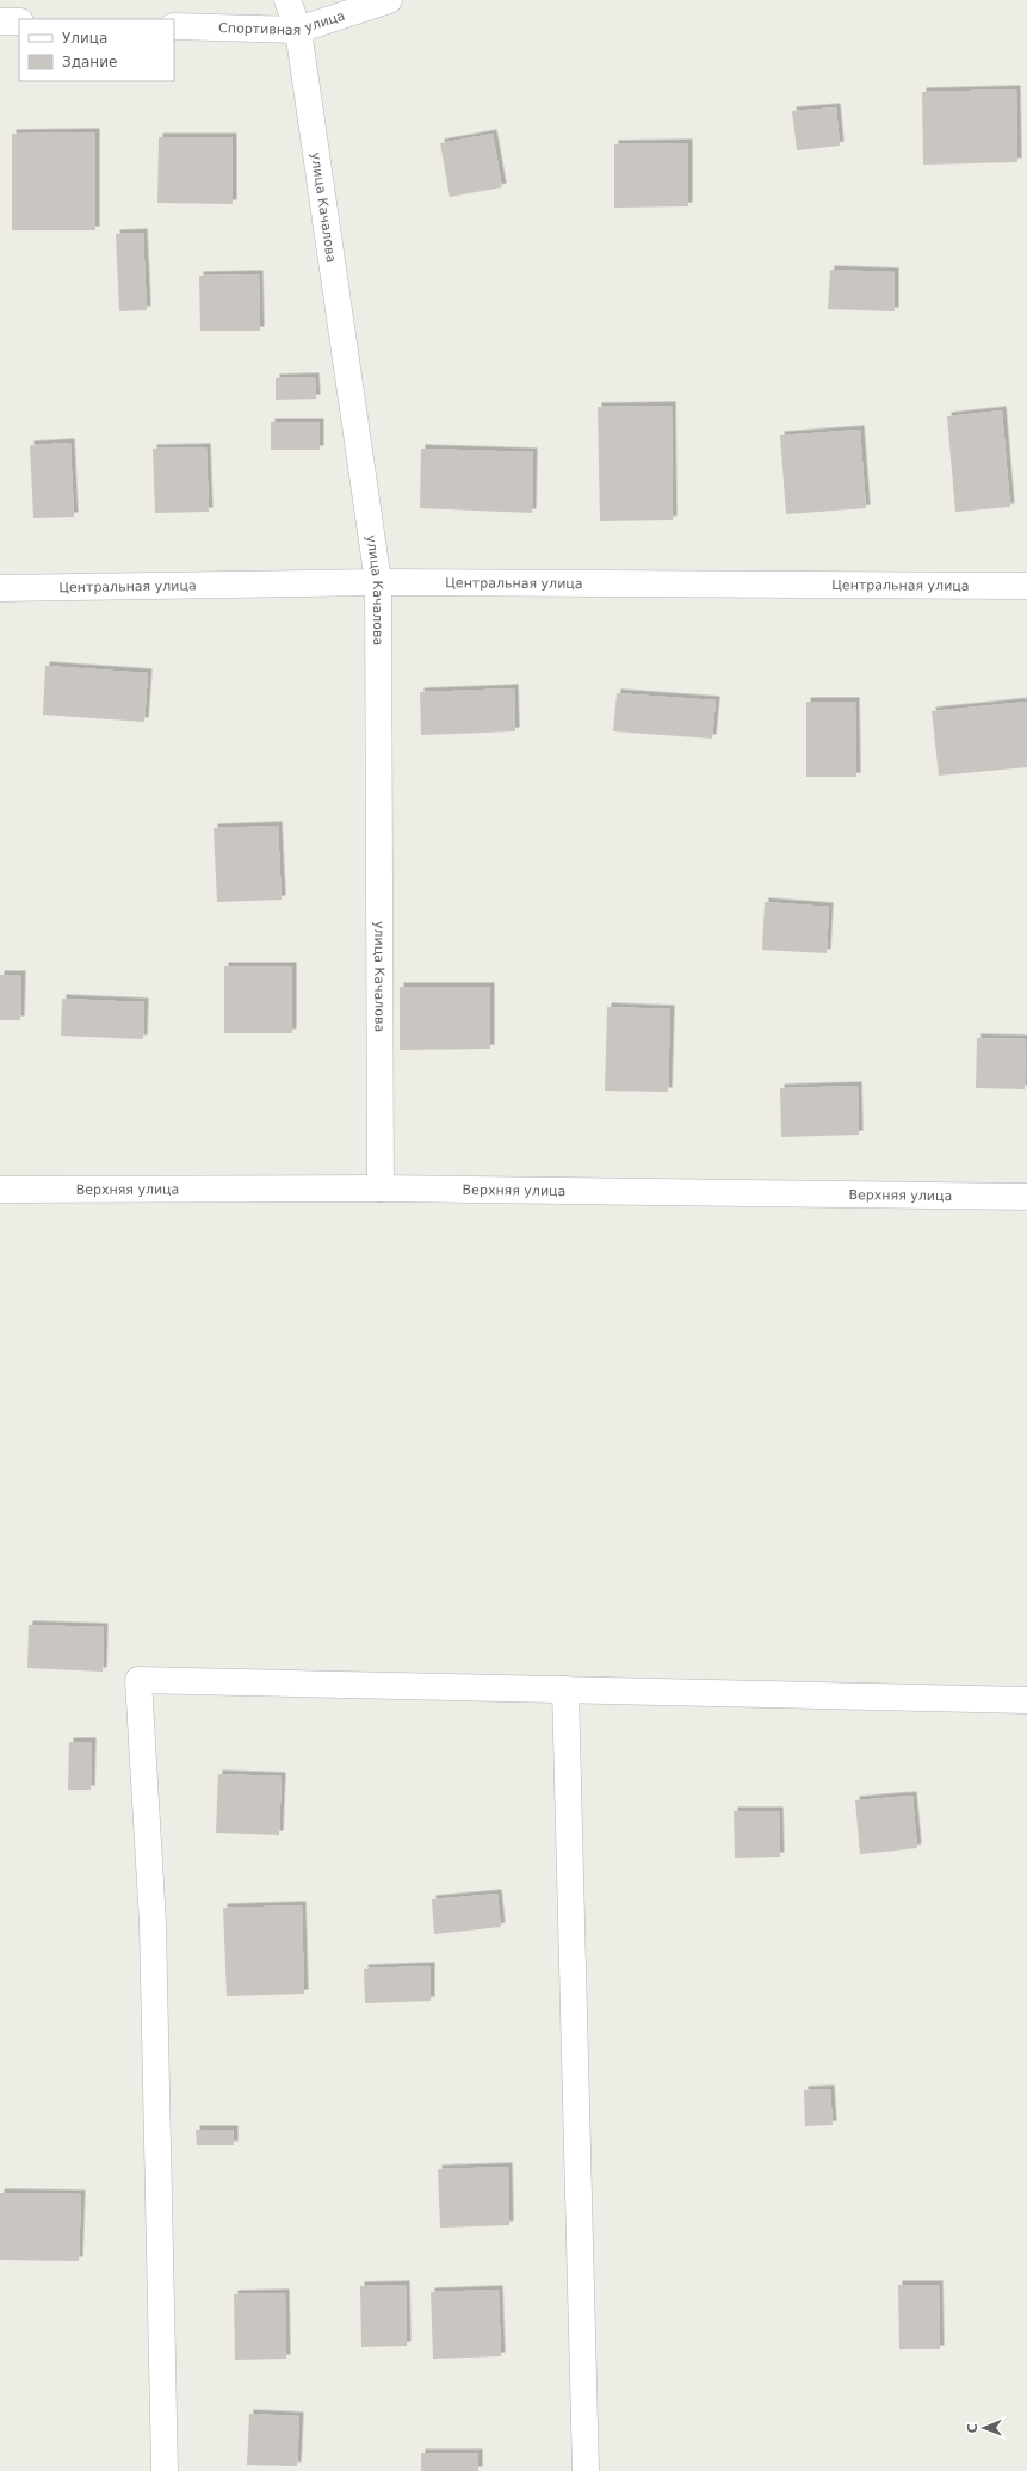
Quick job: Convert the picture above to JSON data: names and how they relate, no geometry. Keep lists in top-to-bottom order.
{
  "streets": {
    "street": [
      "Спортивная улица",
      "улица Качалова",
      "Центральная улица",
      "Верхняя улица"
    ]
  },
  "crossings": [
    ["Спортивная улица", "улица Качалова"],
    ["улица Качалова", "Центральная улица"],
    ["улица Качалова", "Верхняя улица"]
  ],
  "legend": ["Улица", "Здание"],
  "north": "left"
}
